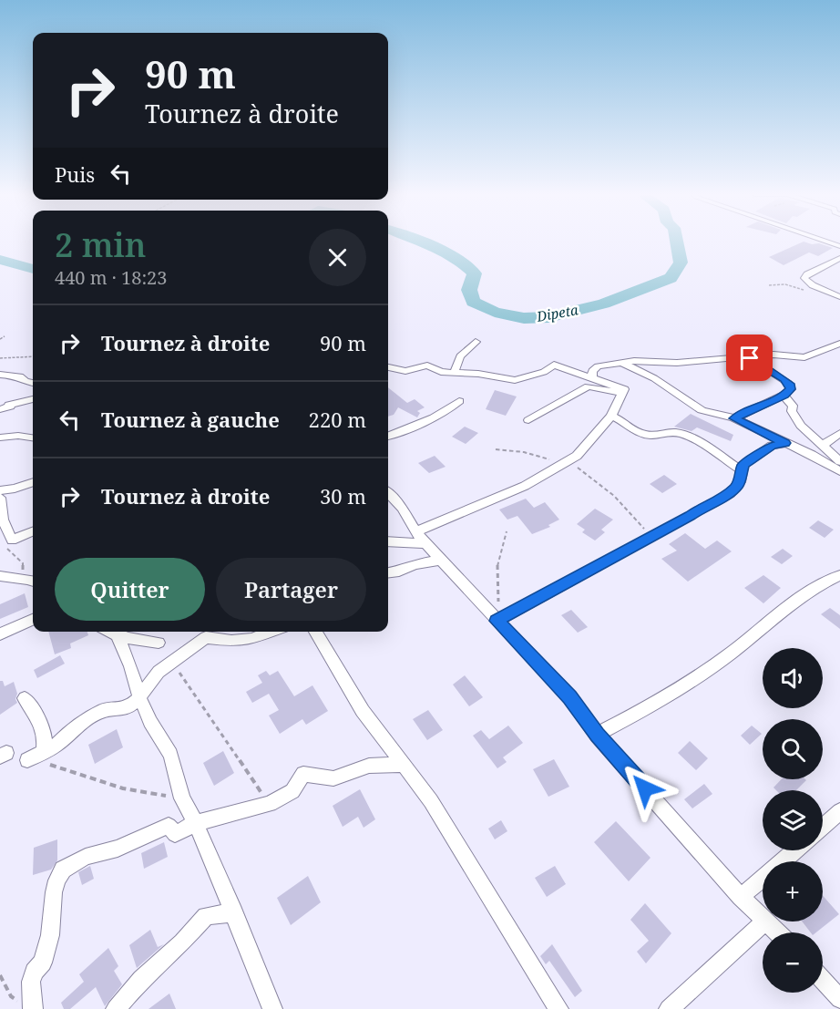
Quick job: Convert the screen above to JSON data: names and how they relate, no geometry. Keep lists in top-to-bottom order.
{
  "water": ["Dipeta"],
  "page": {
    "turn": ["90 m", "Tournez à droite"],
    "then": "Puis",
    "heading": ["2 min", "440 m · 18:23"],
    "list": [
      {
        "name": "Tournez à droite",
        "value": "90 m"
      },
      {
        "name": "Tournez à gauche",
        "value": "220 m"
      },
      {
        "name": "Tournez à droite",
        "value": "30 m"
      }
    ],
    "buttons": ["Quitter", "Partager"],
    "map_buttons": ["+", "−"]
  }
}
